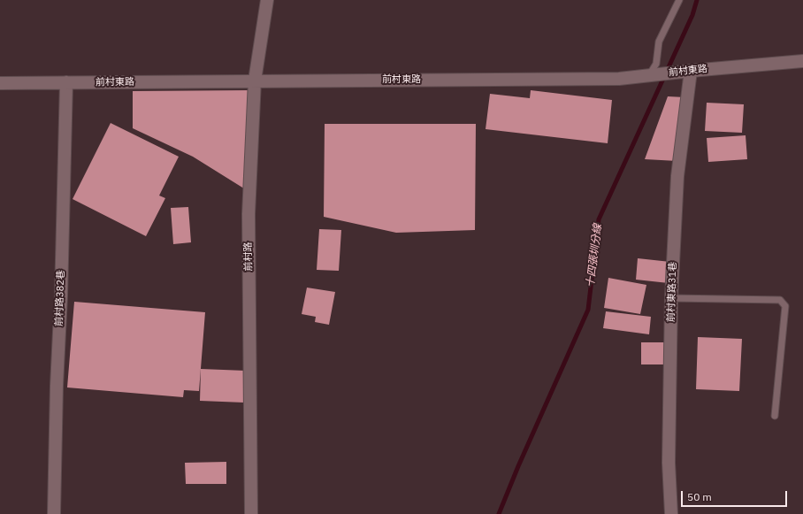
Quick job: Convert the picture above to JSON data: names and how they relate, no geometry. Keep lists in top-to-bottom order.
{
  "streets": {
    "street": [
      "前村東路",
      "前村路",
      "前村東路31巷",
      "前村路382巷"
    ]
  },
  "crossings": [
    ["前村東路", "前村路"],
    ["前村東路", "前村東路31巷"],
    ["前村東路", "前村路382巷"]
  ],
  "water": ["十四張圳分線"],
  "scale_bar": "50 m"
}
